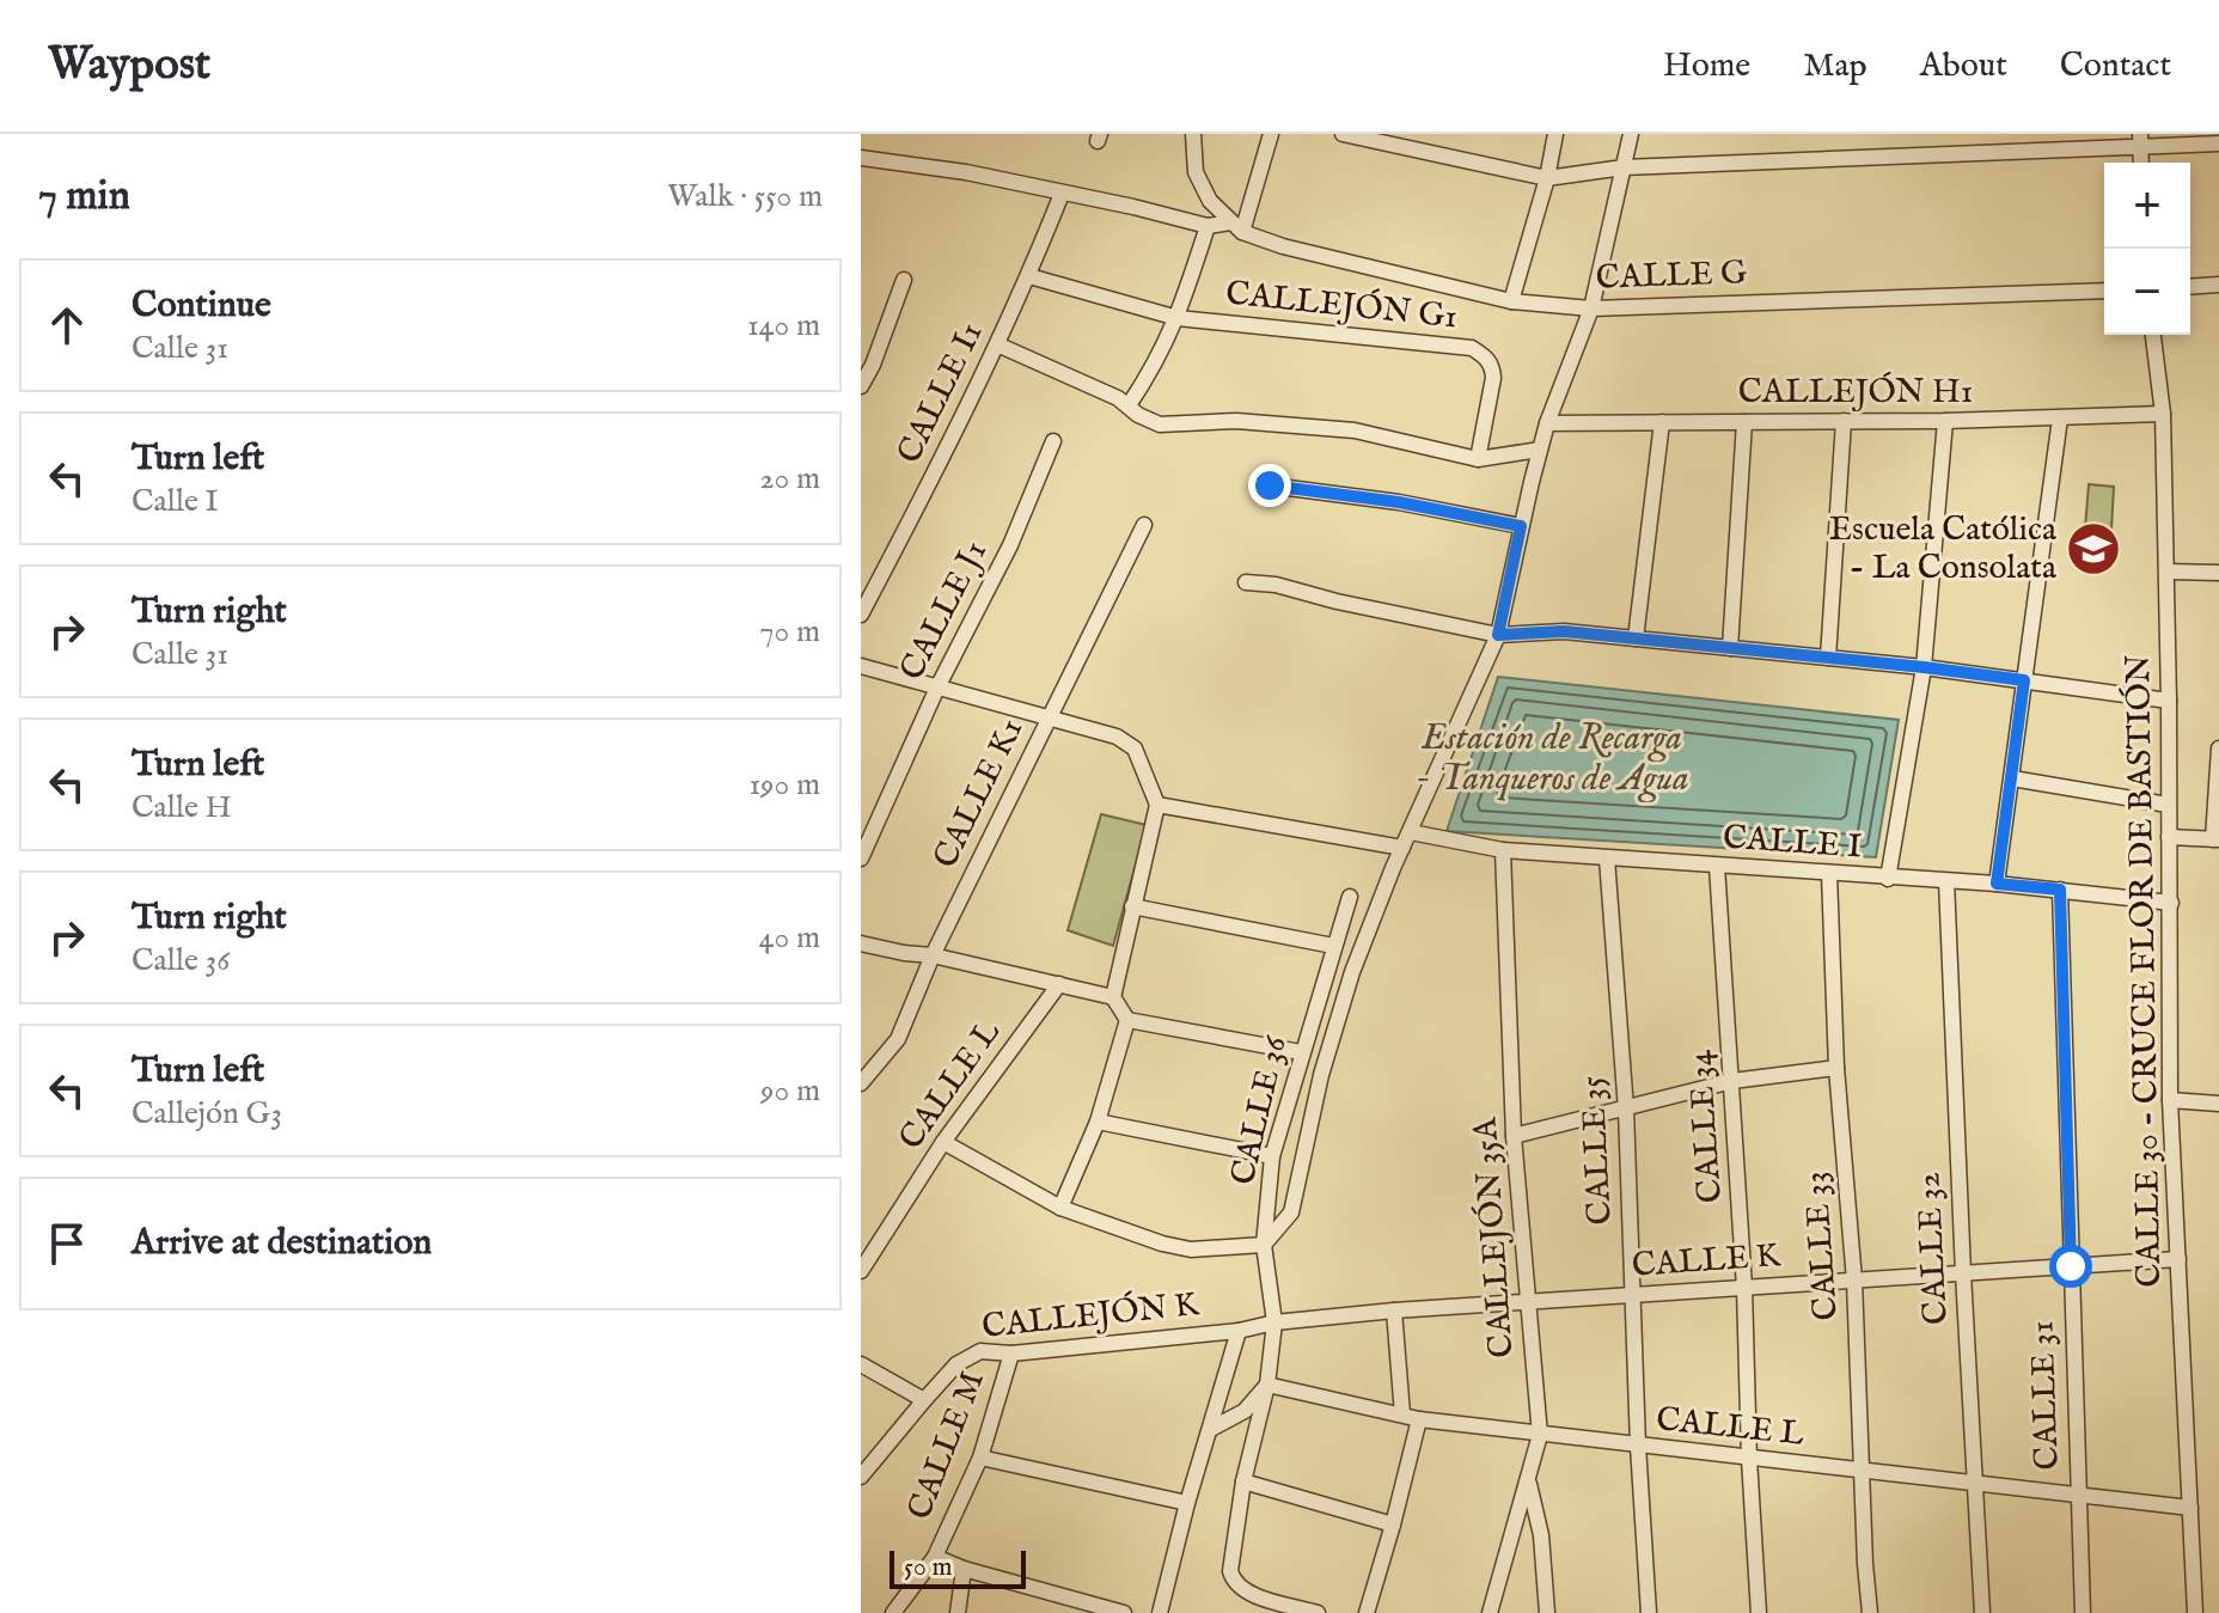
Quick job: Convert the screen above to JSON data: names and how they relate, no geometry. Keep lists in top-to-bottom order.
{
  "streets": {
    "street": [
      "CALLE G",
      "CALLEJÓN G1",
      "CALLEJÓN H1",
      "CALLE I1",
      "CALLE J1",
      "CALLE K1",
      "CALLE I",
      "CALLE 30 - CRUCE FLOR DE BASTIÓN",
      "CALLE L",
      "CALLE 36",
      "CALLE 34",
      "CALLE 35",
      "CALLEJÓN 35A",
      "CALLE 33",
      "CALLE 32",
      "CALLE K",
      "CALLEJÓN K",
      "CALLE 31",
      "CALLE M"
    ]
  },
  "crossings": [
    ["CALLE G", "CALLE I1"],
    ["CALLEJÓN G1", "CALLE I1"],
    ["CALLEJÓN H1", "CALLE 30 - CRUCE FLOR DE BASTIÓN"],
    ["CALLE I", "CALLE 30 - CRUCE FLOR DE BASTIÓN"],
    ["CALLE I", "CALLE 34"],
    ["CALLE I", "CALLE 35"],
    ["CALLE I", "CALLEJÓN 35A"],
    ["CALLE I", "CALLE 33"],
    ["CALLE I", "CALLE 32"],
    ["CALLE I", "CALLE 31"],
    ["CALLE 30 - CRUCE FLOR DE BASTIÓN", "CALLE L"],
    ["CALLE 30 - CRUCE FLOR DE BASTIÓN", "CALLE K"],
    ["CALLE L", "CALLE 36"],
    ["CALLE L", "CALLE 34"],
    ["CALLE L", "CALLE 35"],
    ["CALLE L", "CALLEJÓN 35A"],
    ["CALLE L", "CALLE 33"],
    ["CALLE L", "CALLE 32"],
    ["CALLE L", "CALLE 31"],
    ["CALLE 36", "CALLE K"],
    ["CALLE 34", "CALLE K"],
    ["CALLE 35", "CALLE K"],
    ["CALLEJÓN 35A", "CALLE K"],
    ["CALLE 33", "CALLE K"],
    ["CALLE 32", "CALLE K"],
    ["CALLE K", "CALLEJÓN K"],
    ["CALLE K", "CALLE 31"],
    ["CALLEJÓN K", "CALLE M"]
  ],
  "water": ["Estación de Recarga - Tanqueros de Agua"],
  "places": {
    "school or university": ["Escuela Católica - La Consolata"]
  },
  "scale_bar": "50 m",
  "page": {
    "header": "Waypost",
    "nav": [
      "Home",
      "Map",
      "About",
      "Contact"
    ],
    "heading": ["7 min", "Walk · 550 m"],
    "map_buttons": ["+", "−"],
    "list": [
      ["Continue", "Calle 31", "140 m"],
      ["Turn left", "Calle I", "20 m"],
      ["Turn right", "Calle 31", "70 m"],
      ["Turn left", "Calle H", "190 m"],
      ["Turn right", "Calle 36", "40 m"],
      ["Turn left", "Callejón G3", "90 m"],
      "Arrive at destination"
    ],
    "scale": "50 m"
  }
}
